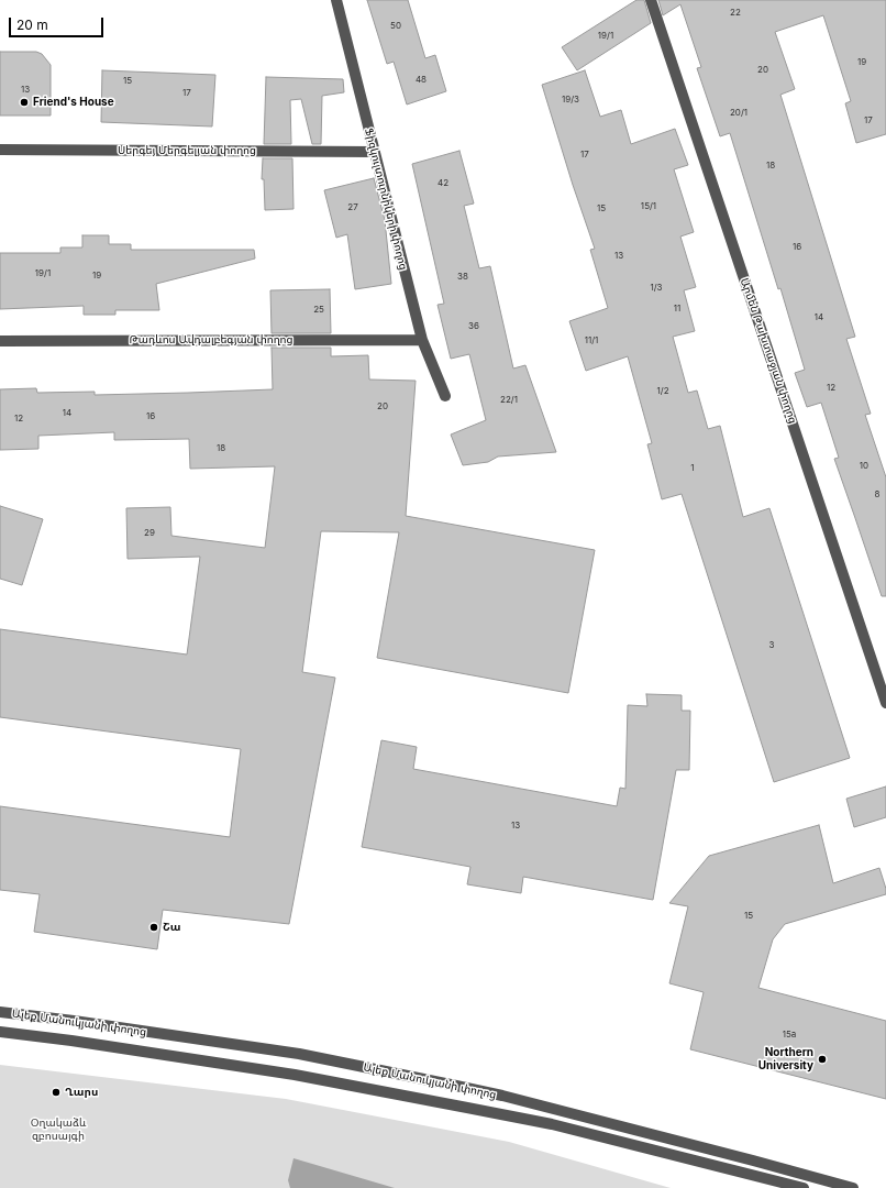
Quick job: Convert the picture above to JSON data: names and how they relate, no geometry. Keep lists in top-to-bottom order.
{
  "streets": {
    "street": [
      "Սերգեյ Մերգելյան փողոց",
      "Ֆիզկուլտուրնիկերի փողոց",
      "Թադևոս Ավդալբեգյան փողոց",
      "Արմեն Թախտաջյան փողոց",
      "Ալեք Մանուկյանի փողոց"
    ]
  },
  "crossings": [
    ["Սերգեյ Մերգելյան փողոց", "Ֆիզկուլտուրնիկերի փողոց"],
    ["Ֆիզկուլտուրնիկերի փողոց", "Թադևոս Ավդալբեգյան փողոց"]
  ],
  "parks": ["Օղակաձև զբոսայգի"],
  "places": [
    "Friend's House",
    "Շա",
    "Northern University",
    "Ղարս"
  ],
  "house_numbers": [
    "22",
    "50",
    "19/1",
    "19",
    "20",
    "48",
    "15",
    "13",
    "17",
    "19/3",
    "20/1",
    "17",
    "17",
    "18",
    "42",
    "15/1",
    "27",
    "15",
    "16",
    "13",
    "19/1",
    "19",
    "38",
    "1/3",
    "11",
    "25",
    "14",
    "36",
    "11/1",
    "12",
    "1/2",
    "22/1",
    "20",
    "14",
    "16",
    "12",
    "18",
    "10",
    "1",
    "8",
    "29",
    "3",
    "13",
    "15",
    "15a"
  ],
  "scale_bar": "20 m"
}
